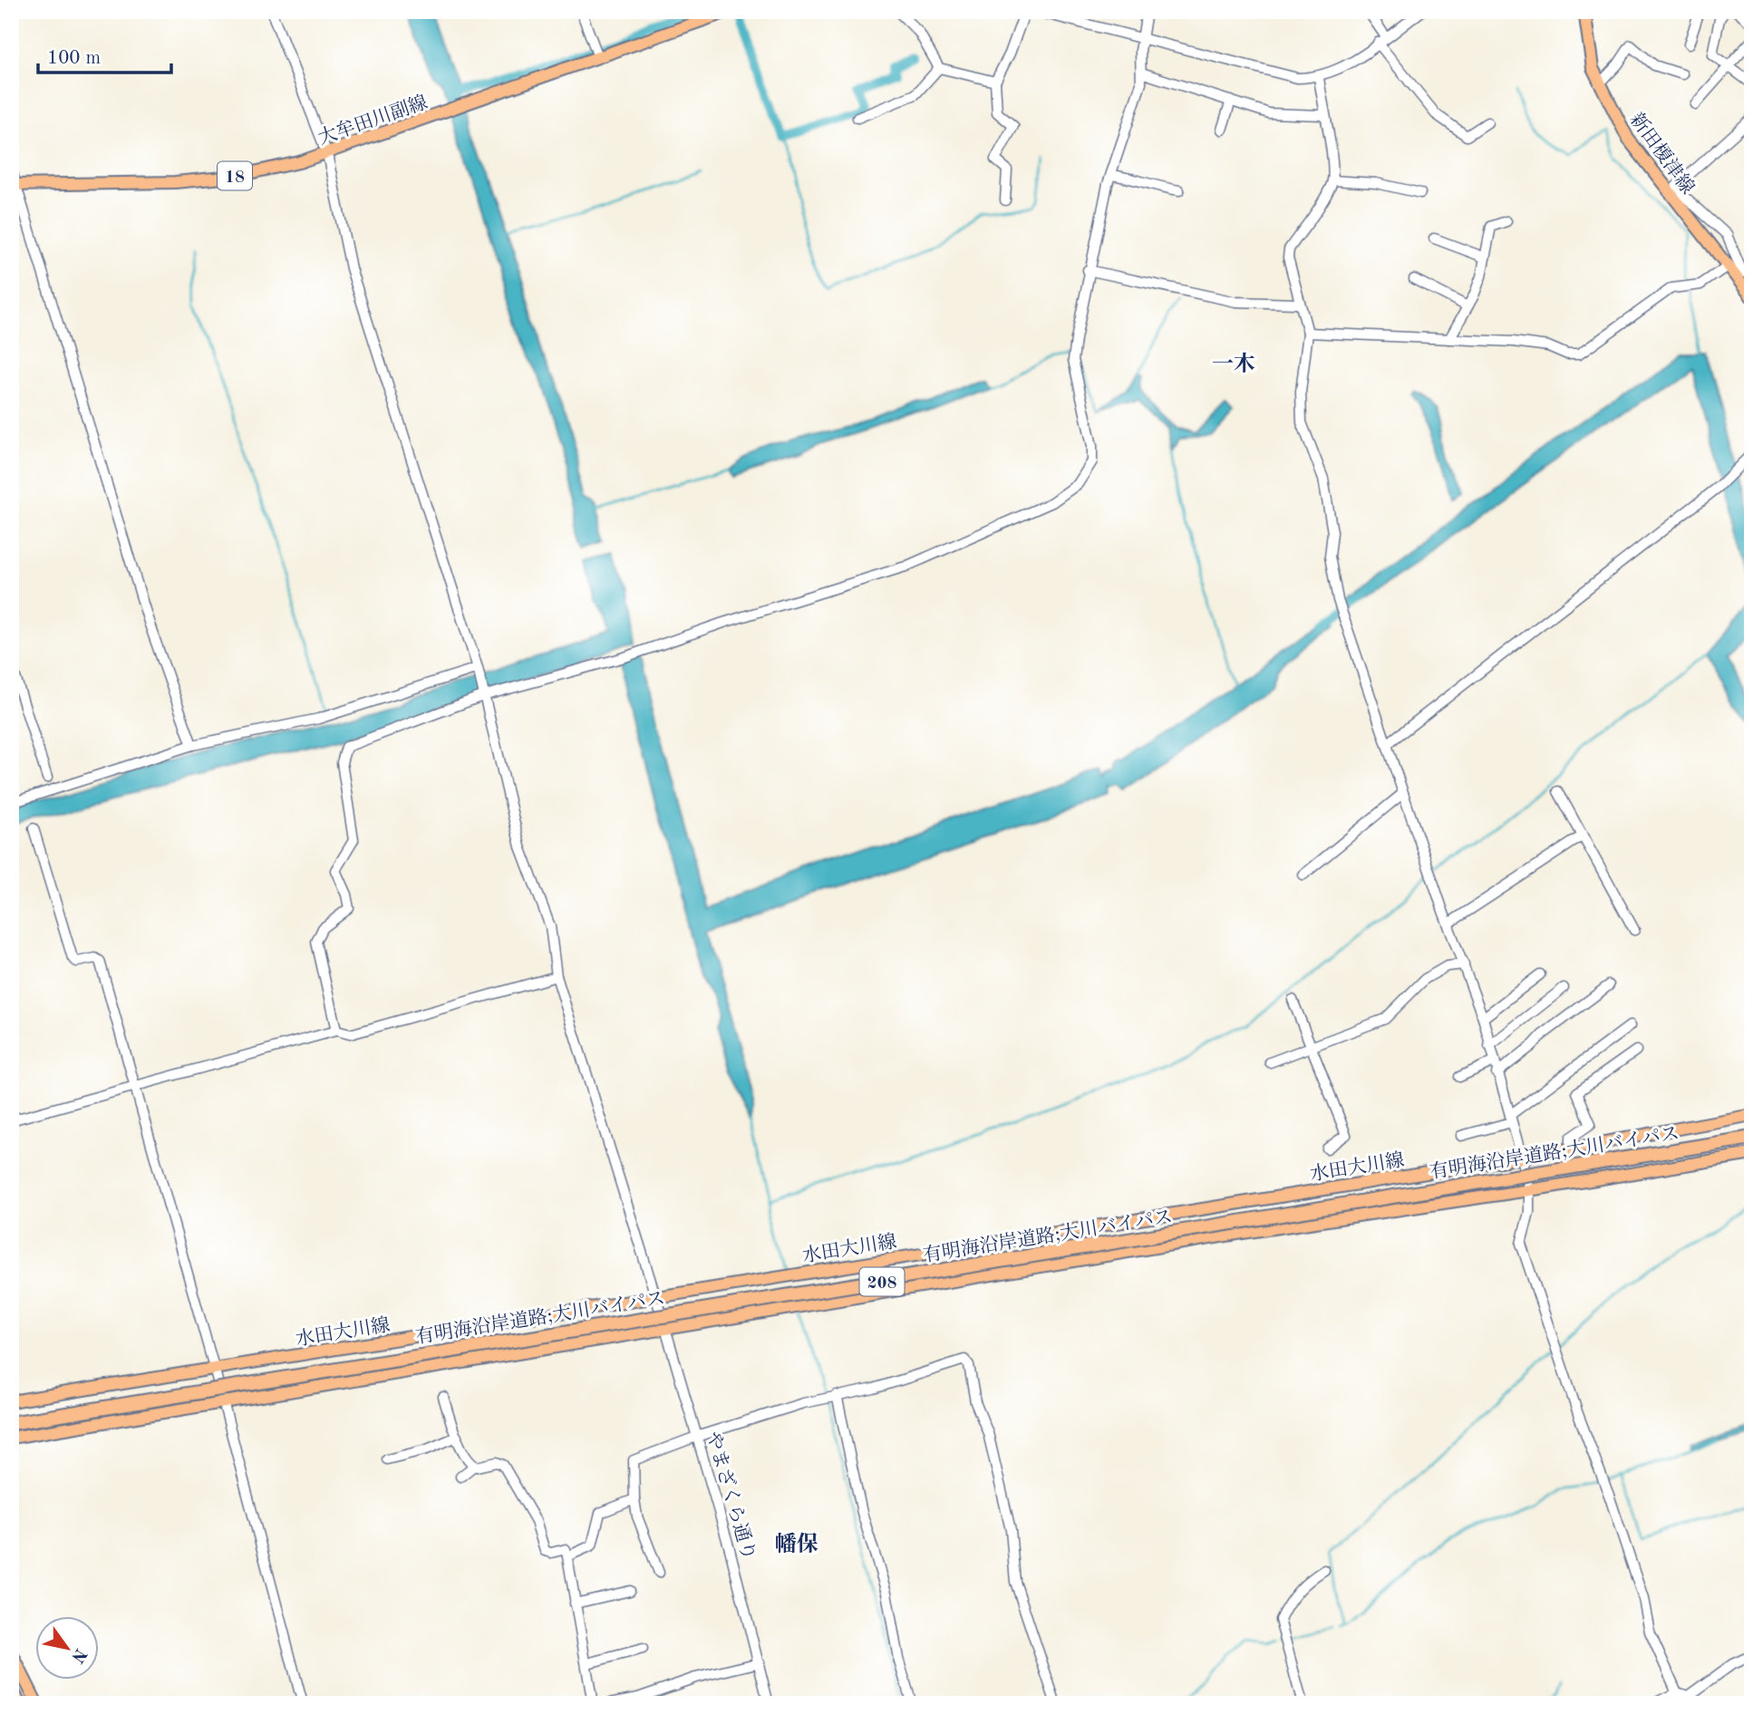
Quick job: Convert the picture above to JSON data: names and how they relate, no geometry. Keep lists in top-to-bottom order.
{
  "streets": {
    "highway": ["有明海沿岸道路;大川バイパス", "208"],
    "main road": [
      "大牟田川副線",
      "新田榎津線",
      "18",
      "水田大川線"
    ],
    "street": ["やまざくら通り"]
  },
  "crossings": [
    ["大牟田川副線", "やまざくら通り"],
    ["水田大川線", "やまざくら通り"]
  ],
  "districts": ["一木", "幡保"],
  "scale_bar": "100 m",
  "north": "bottom right"
}
